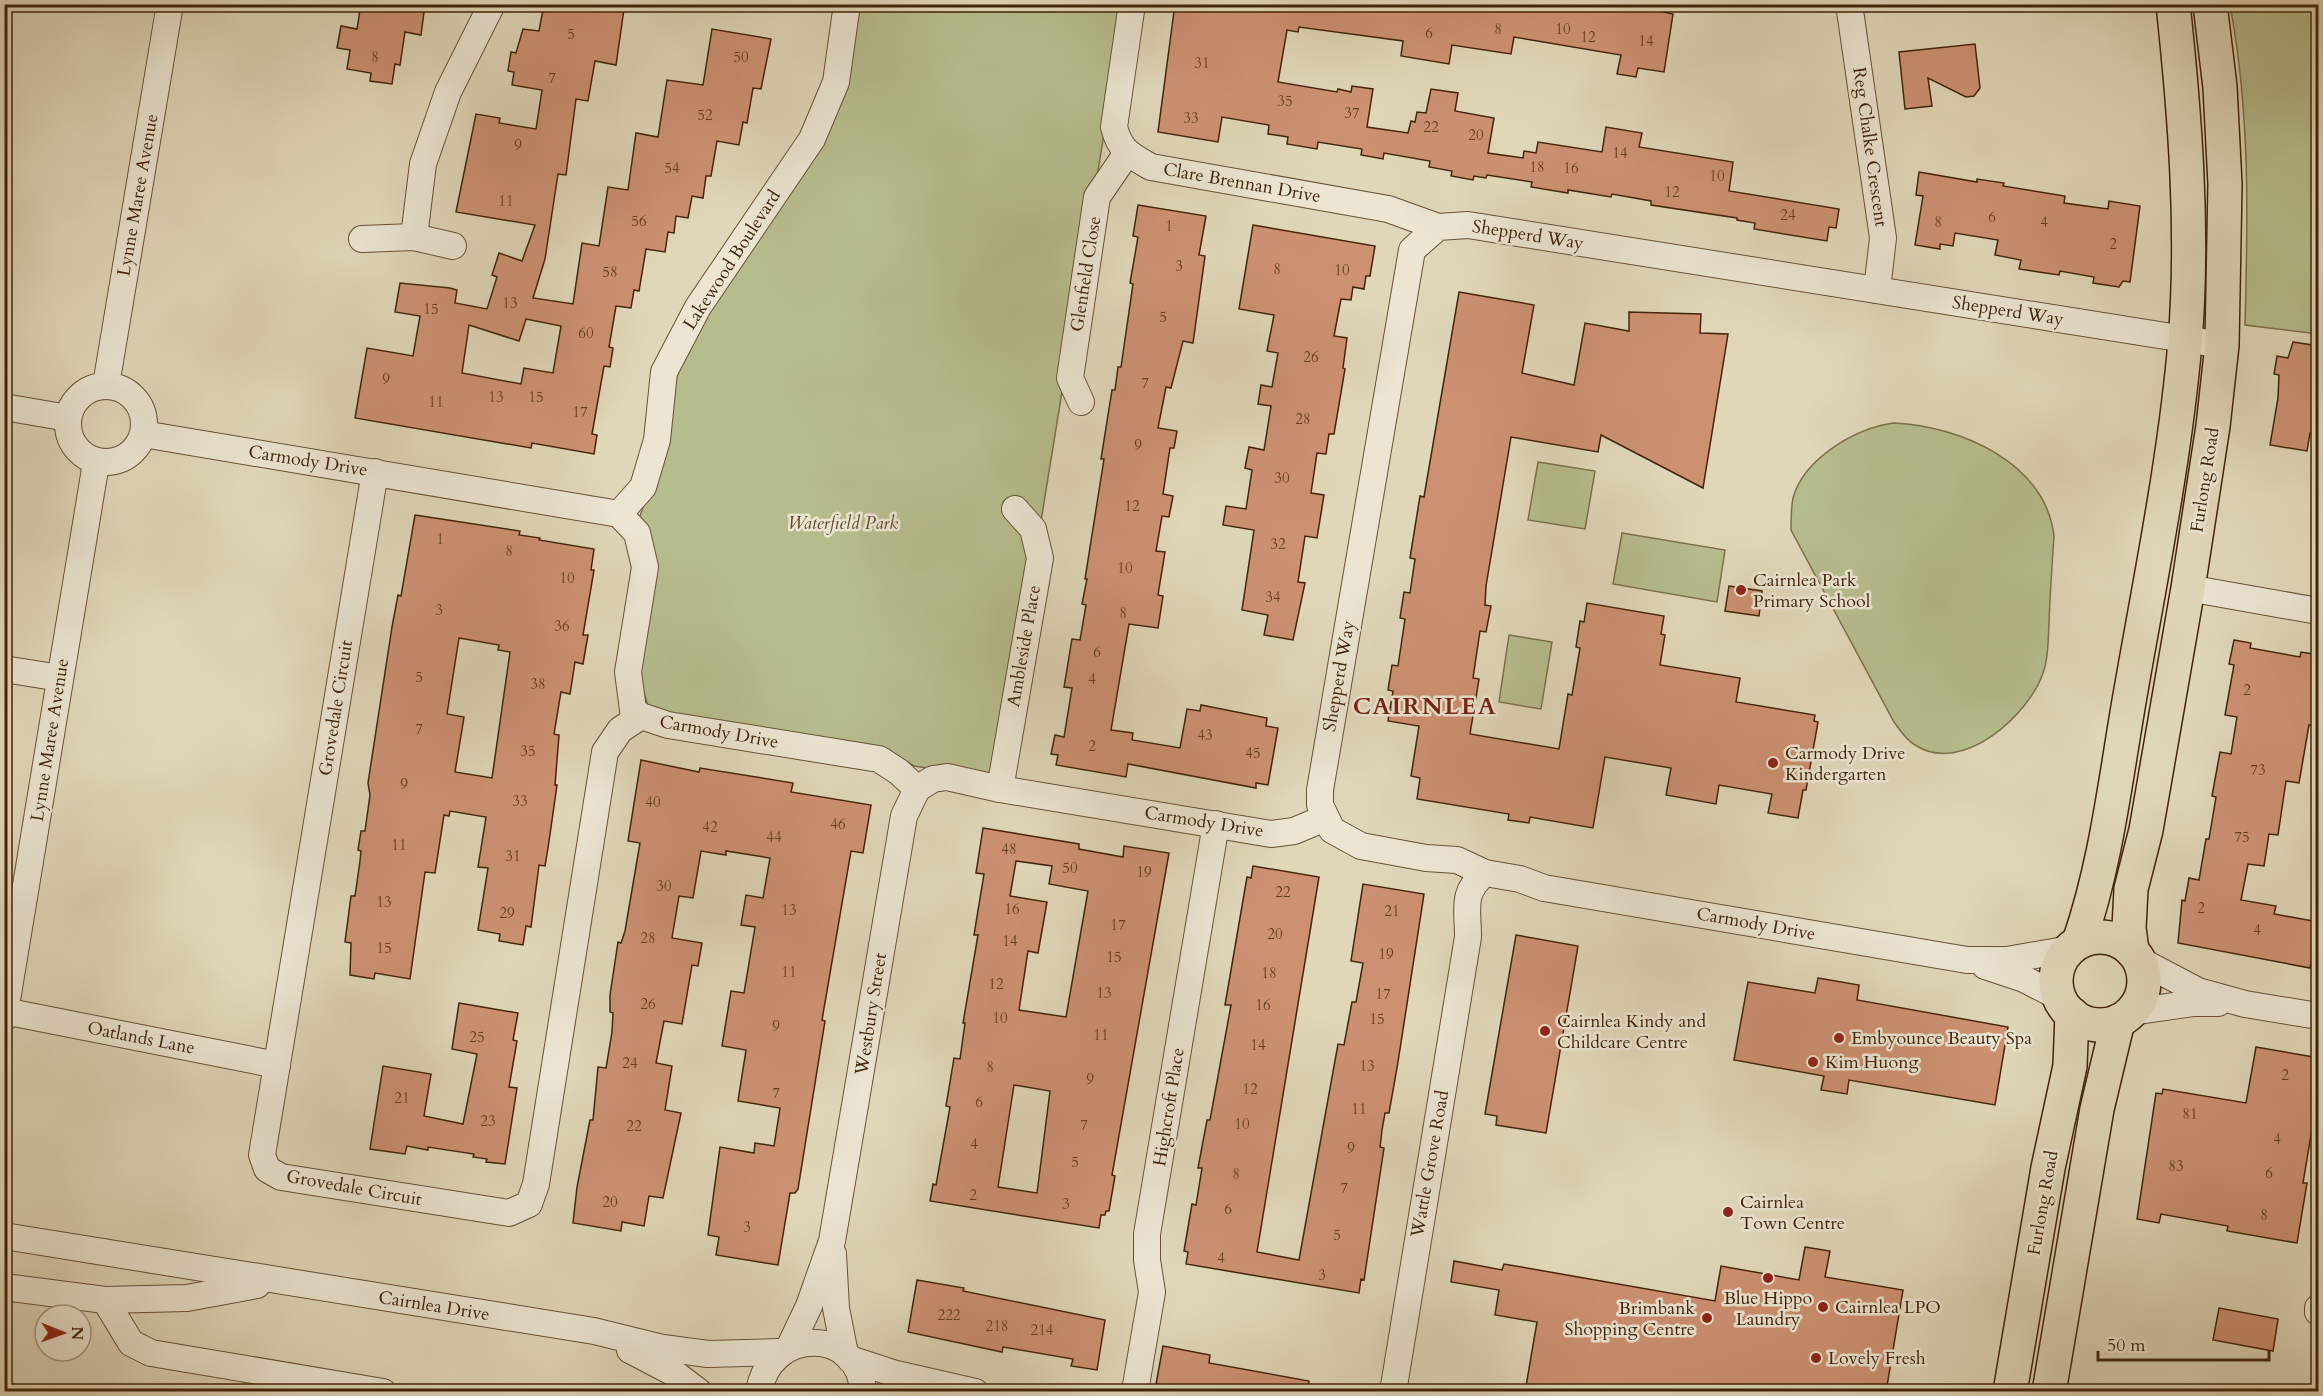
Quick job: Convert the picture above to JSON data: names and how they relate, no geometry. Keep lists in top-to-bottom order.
{
  "streets": {
    "main road": ["Furlong Road"],
    "street": [
      "Reg Chalke Crescent",
      "Clare Brennan Drive",
      "Lynne Maree Avenue",
      "Shepperd Way",
      "Lakewood Boulevard",
      "Glenfield Close",
      "Carmody Drive",
      "Ambleside Place",
      "Grovedale Circuit",
      "Westbury Street",
      "Oatlands Lane",
      "Highcroft Place",
      "Wattle Grove Road",
      "Cairnlea Drive"
    ]
  },
  "crossings": [
    ["Reg Chalke Crescent", "Shepperd Way"],
    ["Clare Brennan Drive", "Shepperd Way"],
    ["Clare Brennan Drive", "Glenfield Close"],
    ["Lynne Maree Avenue", "Carmody Drive"],
    ["Lynne Maree Avenue", "Oatlands Lane"],
    ["Shepperd Way", "Carmody Drive"],
    ["Shepperd Way", "Furlong Road"],
    ["Lakewood Boulevard", "Carmody Drive"],
    ["Carmody Drive", "Furlong Road"],
    ["Carmody Drive", "Ambleside Place"],
    ["Carmody Drive", "Grovedale Circuit"],
    ["Carmody Drive", "Westbury Street"],
    ["Carmody Drive", "Highcroft Place"],
    ["Carmody Drive", "Wattle Grove Road"],
    ["Grovedale Circuit", "Oatlands Lane"],
    ["Westbury Street", "Cairnlea Drive"]
  ],
  "districts": ["CAIRNLEA"],
  "parks": ["Waterfield Park"],
  "places": [
    "Cairnlea Park Primary School",
    "Carmody Drive Kindergarten",
    "Cairnlea Kindy and Childcare Centre",
    "Embyounce Beauty Spa",
    "Kim Huong",
    "Cairnlea Town Centre",
    "Blue Hippo Laundry",
    "Cairnlea LPO",
    "Brimbank Shopping Centre",
    "Lovely Fresh"
  ],
  "house_numbers": [
    "8",
    "10",
    "6",
    "5",
    "12",
    "14",
    "8",
    "50",
    "31",
    "7",
    "35",
    "37",
    "52",
    "33",
    "22",
    "20",
    "9",
    "14",
    "18",
    "54",
    "16",
    "10",
    "12",
    "11",
    "24",
    "6",
    "56",
    "8",
    "4",
    "1",
    "2",
    "3",
    "8",
    "10",
    "58",
    "13",
    "15",
    "5",
    "60",
    "26",
    "9",
    "7",
    "13",
    "15",
    "11",
    "17",
    "28",
    "9",
    "30",
    "12",
    "1",
    "32",
    "8",
    "10",
    "10",
    "34",
    "3",
    "8",
    "36",
    "6",
    "5",
    "4",
    "38",
    "2",
    "7",
    "43",
    "2",
    "35",
    "45",
    "73",
    "9",
    "33",
    "40",
    "46",
    "42",
    "44",
    "75",
    "11",
    "48",
    "31",
    "50",
    "19",
    "30",
    "22",
    "13",
    "2",
    "16",
    "13",
    "21",
    "29",
    "17",
    "4",
    "20",
    "28",
    "14",
    "15",
    "19",
    "15",
    "11",
    "18",
    "12",
    "13",
    "17",
    "26",
    "16",
    "10",
    "15",
    "9",
    "11",
    "25",
    "14",
    "24",
    "13",
    "8",
    "2",
    "9",
    "12",
    "7",
    "21",
    "6",
    "11",
    "81",
    "23",
    "10",
    "7",
    "22",
    "4",
    "4",
    "9",
    "5",
    "83",
    "6",
    "8",
    "7",
    "2",
    "20",
    "3",
    "6",
    "8",
    "3",
    "5",
    "4",
    "3",
    "222",
    "218",
    "214"
  ],
  "scale_bar": "50 m",
  "north": "right"
}
